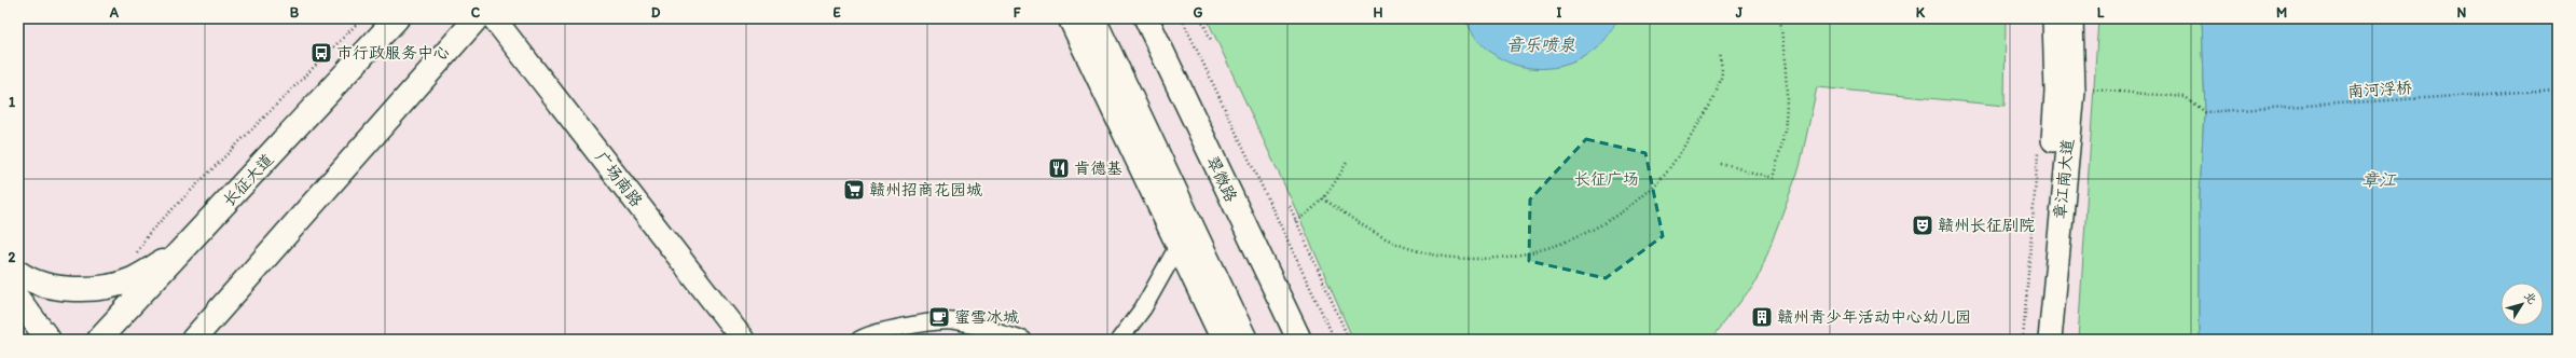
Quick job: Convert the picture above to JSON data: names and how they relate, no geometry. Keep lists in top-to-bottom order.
{
  "streets": {
    "main road": ["翠微路", "长征大道"],
    "street": ["广场南路", "章江南大道"],
    "path": ["南河浮桥"]
  },
  "water": ["音乐喷泉", "章江"],
  "parks": ["长征广场"],
  "places": {
    "bus stop": ["市行政服务中心"],
    "restaurant": ["肯德基"],
    "supermarket": ["赣州招商花园城"],
    "theatre": ["赣州长征剧院"],
    "cafe": ["蜜雪冰城"],
    "building": ["赣州青少年活动中心幼儿园"]
  },
  "north": "top right",
  "grid": {
    "columns": [
      "A",
      "B",
      "C",
      "D",
      "E",
      "F",
      "G",
      "H",
      "I",
      "J",
      "K",
      "L",
      "M",
      "N"
    ],
    "rows": ["1", "2"]
  }
}
